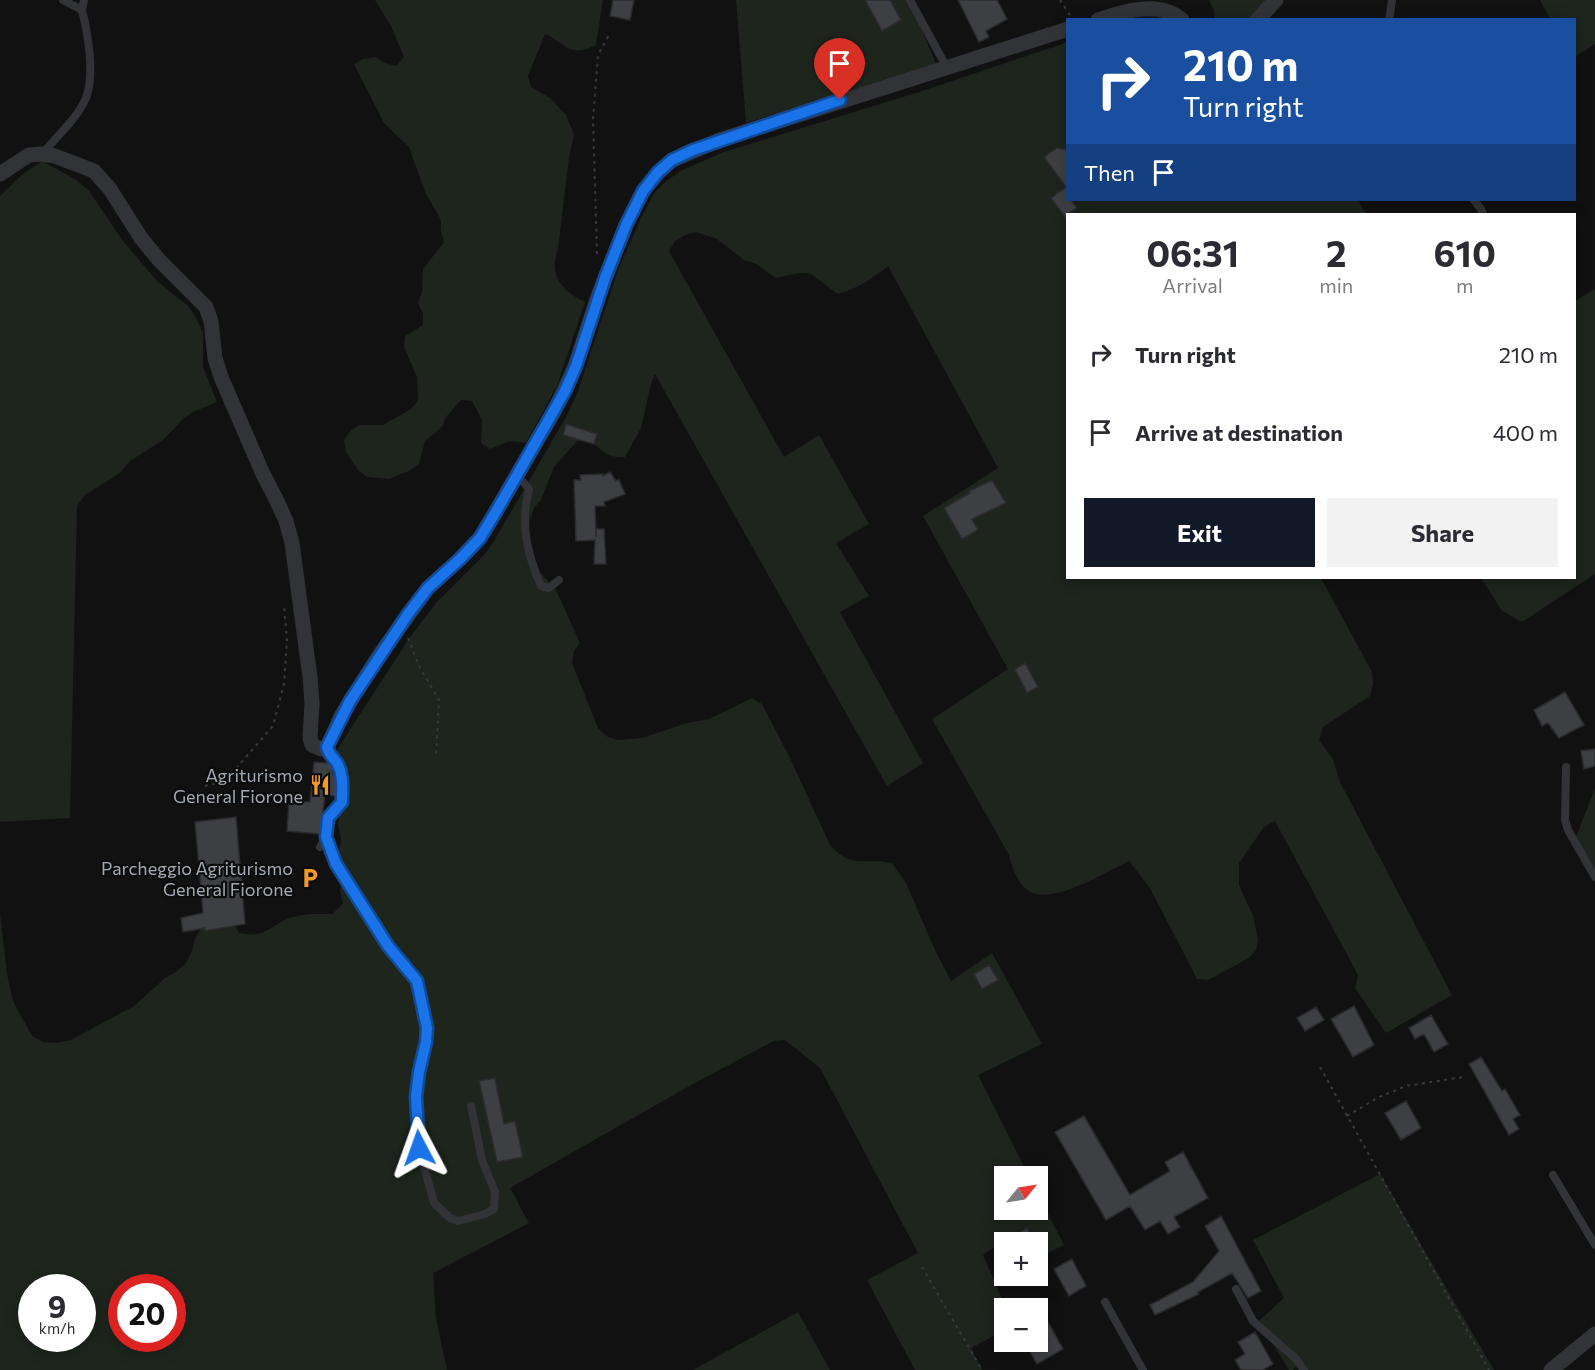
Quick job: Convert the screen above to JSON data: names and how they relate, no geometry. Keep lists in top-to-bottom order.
{
  "places": {
    "restaurant": ["Agriturismo General Fiorone"],
    "parking": ["Parcheggio Agriturismo General Fiorone"]
  },
  "north": "top right",
  "page": {
    "turn": ["210 m", "Turn right"],
    "then": "Then",
    "eta": [
      "06:31",
      "Arrival",
      "2",
      "min",
      "610",
      "m"
    ],
    "list": [
      {
        "name": "Turn right",
        "value": "210 m"
      },
      {
        "name": "Arrive at destination",
        "value": "400 m"
      }
    ],
    "buttons": ["Exit", "Share"],
    "map_buttons": ["+", "−"],
    "speed": "9 km/h",
    "limit": "20"
  }
}
